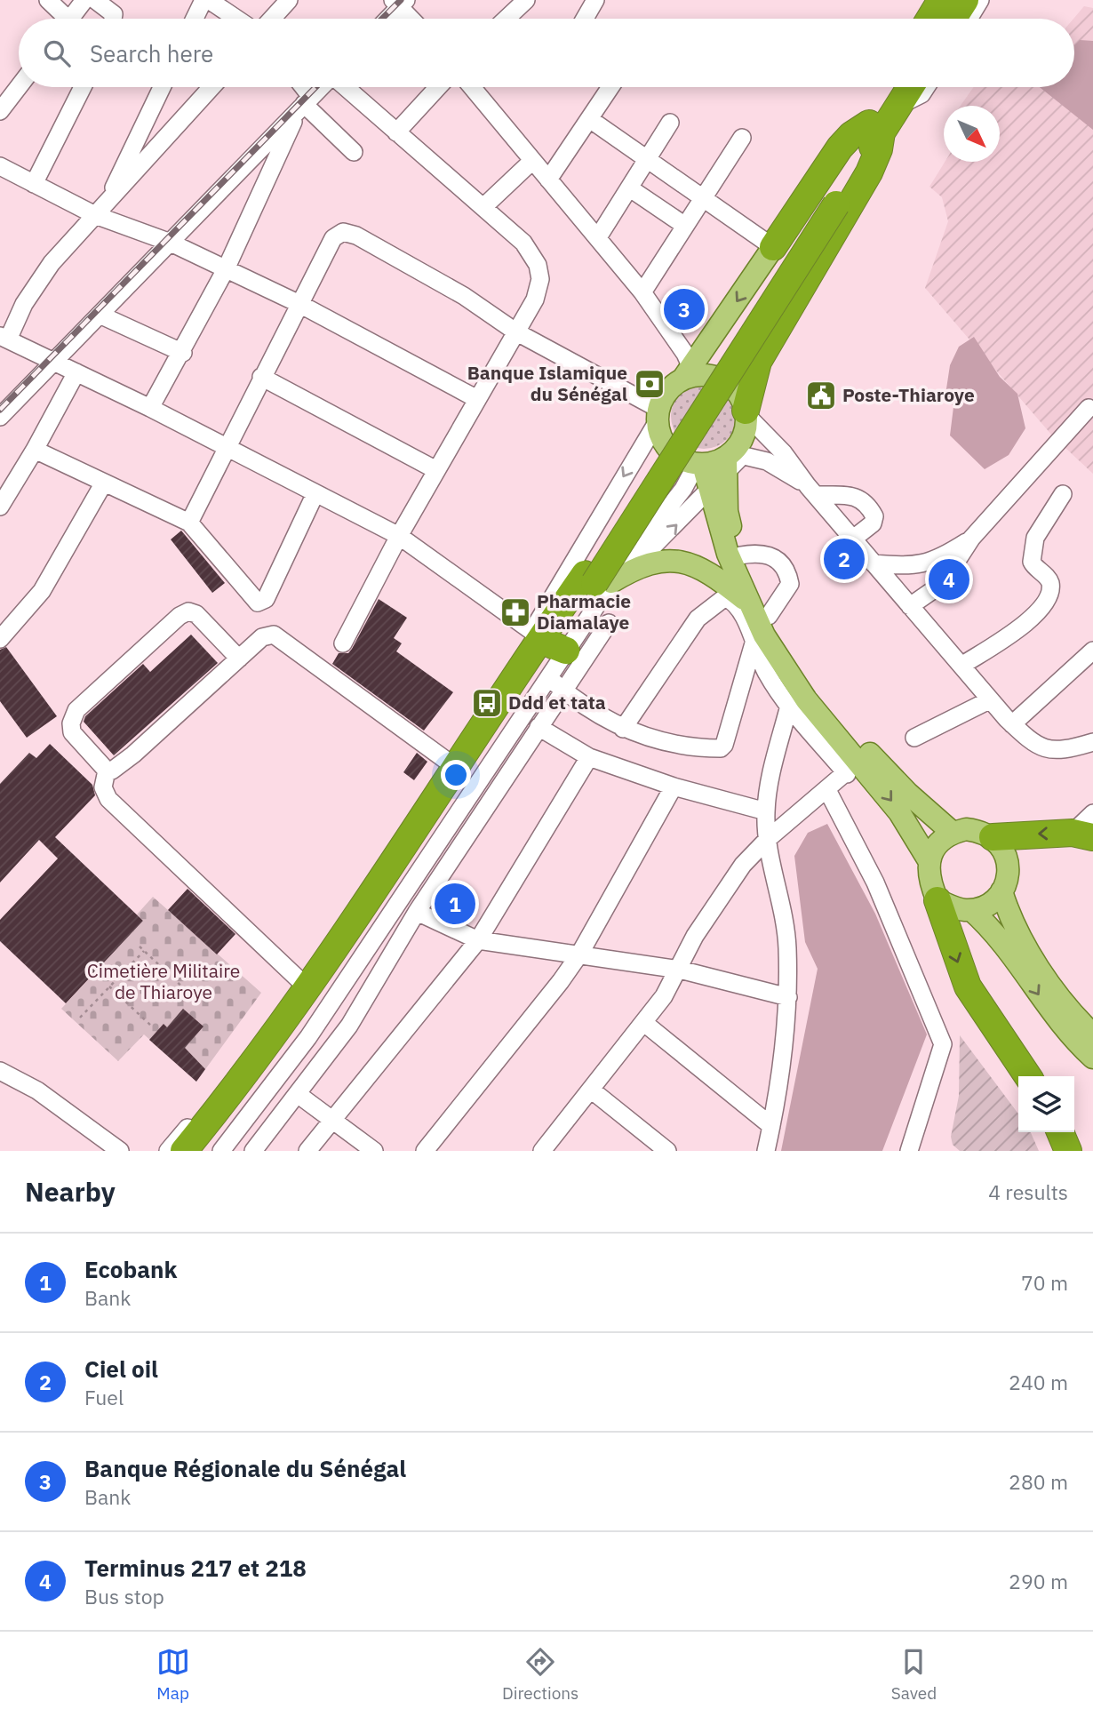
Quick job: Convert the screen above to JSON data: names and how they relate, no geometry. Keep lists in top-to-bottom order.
{
  "parks": ["Cimetière Militaire de Thiaroye"],
  "places": {
    "bank": ["Banque Islamique du Sénégal"],
    "public building": ["Poste-Thiaroye"],
    "pharmacy": ["Pharmacie Diamalaye"],
    "bus stop": ["Ddd et tata"]
  },
  "north": "bottom right",
  "page": {
    "search": "Search here",
    "pins": [
      "3",
      "2",
      "4",
      "1"
    ],
    "heading": ["Nearby", "4 results"],
    "list": [
      {
        "mark": "1",
        "name": "Ecobank",
        "note": "Bank",
        "value": "70 m"
      },
      {
        "mark": "2",
        "name": "Ciel oil",
        "note": "Fuel",
        "value": "240 m"
      },
      {
        "mark": "3",
        "name": "Banque Régionale du Sénégal",
        "note": "Bank",
        "value": "280 m"
      },
      {
        "mark": "4",
        "name": "Terminus 217 et 218",
        "note": "Bus stop",
        "value": "290 m"
      }
    ],
    "nav": ["Map", "Directions", "Saved"]
  }
}
